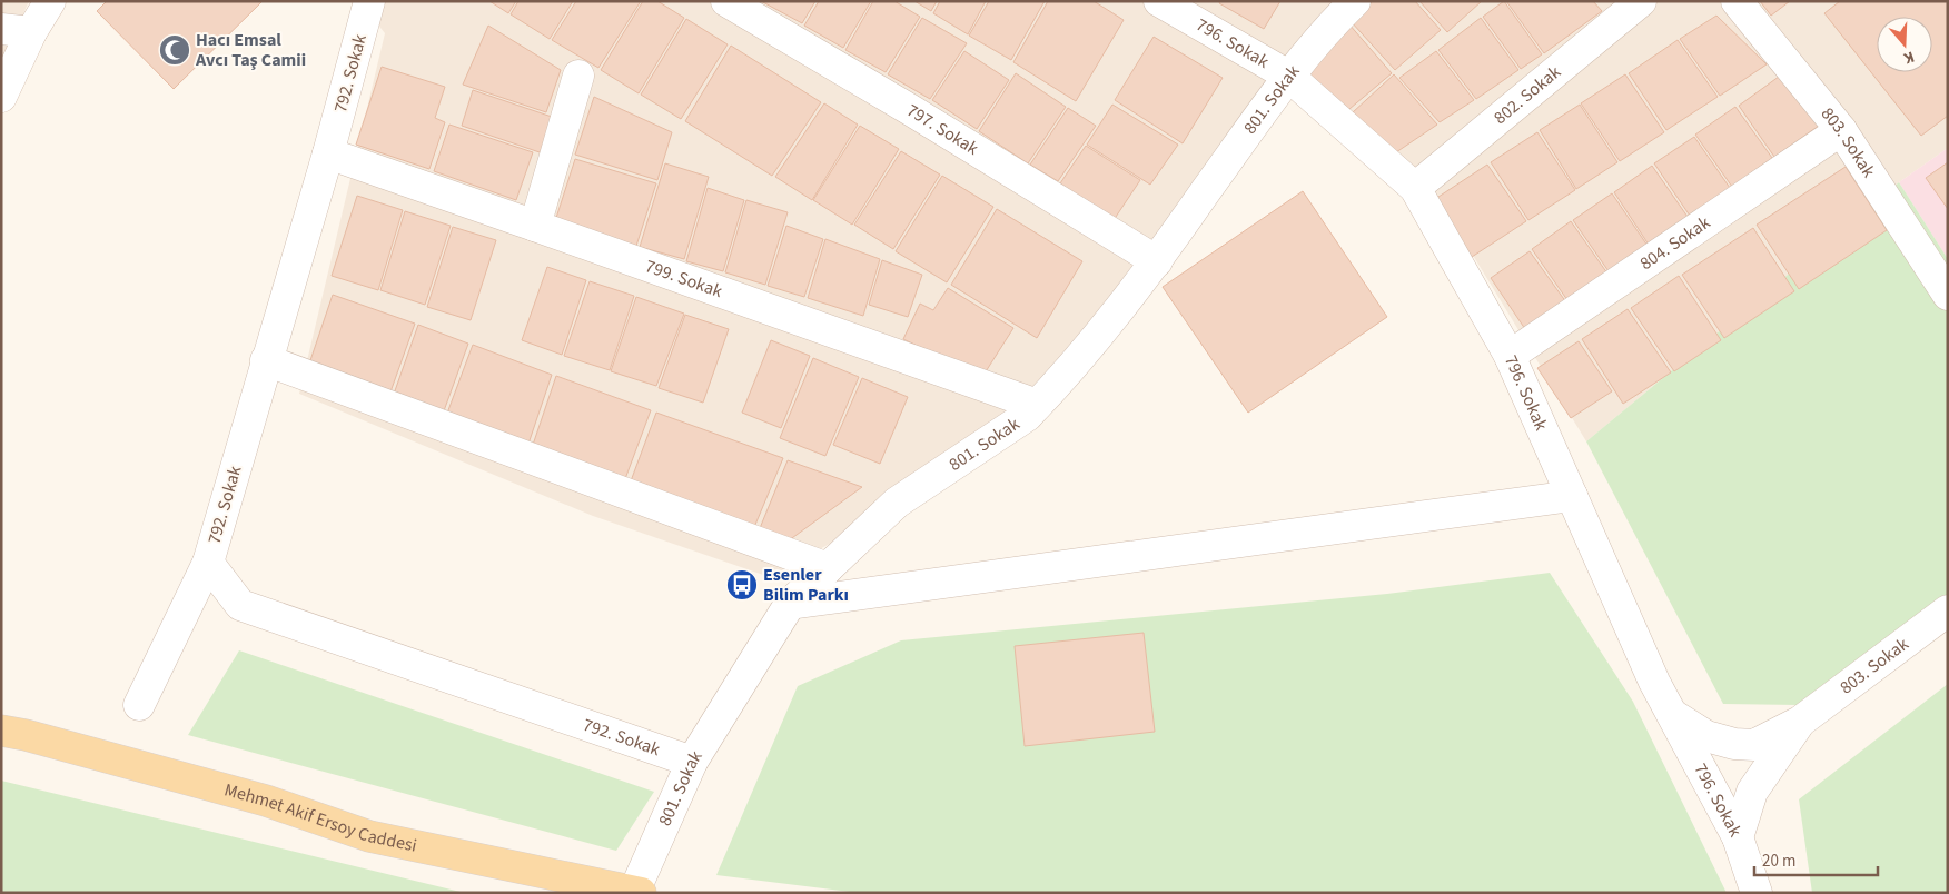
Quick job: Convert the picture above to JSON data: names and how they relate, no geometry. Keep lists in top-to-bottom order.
{
  "streets": {
    "main road": ["Mehmet Akif Ersoy Caddesi"],
    "street": [
      "796. Sokak",
      "792. Sokak",
      "802. Sokak",
      "801. Sokak",
      "797. Sokak",
      "803. Sokak",
      "804. Sokak",
      "799. Sokak"
    ]
  },
  "crossings": [
    ["796. Sokak", "802. Sokak"],
    ["796. Sokak", "801. Sokak"],
    ["796. Sokak", "804. Sokak"],
    ["792. Sokak", "801. Sokak"],
    ["792. Sokak", "799. Sokak"],
    ["801. Sokak", "797. Sokak"],
    ["801. Sokak", "799. Sokak"],
    ["801. Sokak", "Mehmet Akif Ersoy Caddesi"],
    ["803. Sokak", "804. Sokak"]
  ],
  "places": {
    "mosque": ["Hacı Emsal Avcı Taş Camii"],
    "bus stop": ["Esenler Bilim Parkı"]
  },
  "scale_bar": "20 m",
  "north": "bottom"
}
